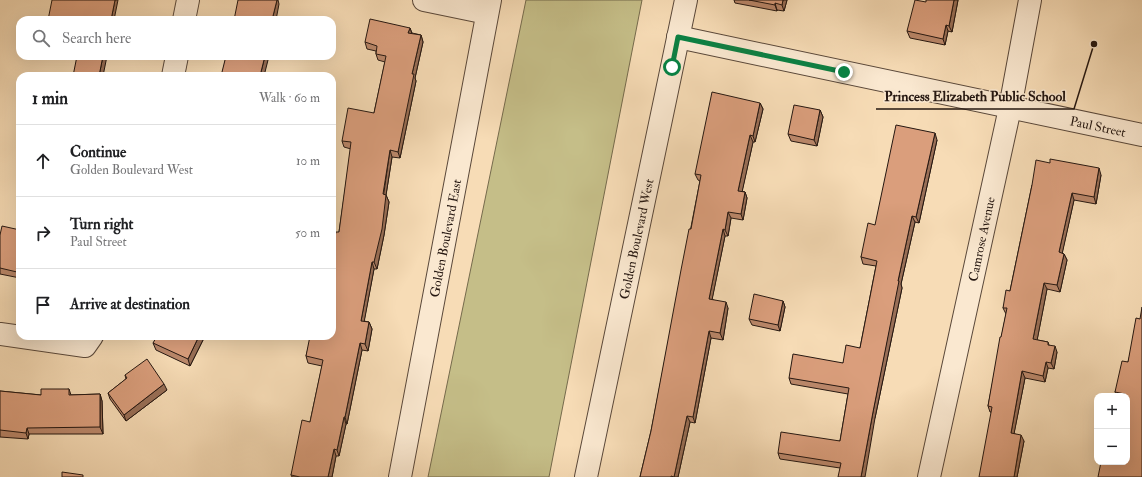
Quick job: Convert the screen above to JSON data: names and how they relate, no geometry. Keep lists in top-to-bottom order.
{
  "streets": {
    "street": [
      "Paul Street",
      "Golden Boulevard East",
      "Golden Boulevard West",
      "Camrose Avenue"
    ]
  },
  "crossings": [
    ["Paul Street", "Golden Boulevard West"],
    ["Paul Street", "Camrose Avenue"]
  ],
  "places": ["Princess Elizabeth Public School"],
  "page": {
    "search": "Search here",
    "heading": ["1 min", "Walk · 60 m"],
    "list": [
      ["Continue", "Golden Boulevard West", "10 m"],
      ["Turn right", "Paul Street", "50 m"],
      "Arrive at destination"
    ],
    "map_buttons": ["+", "−"]
  }
}
